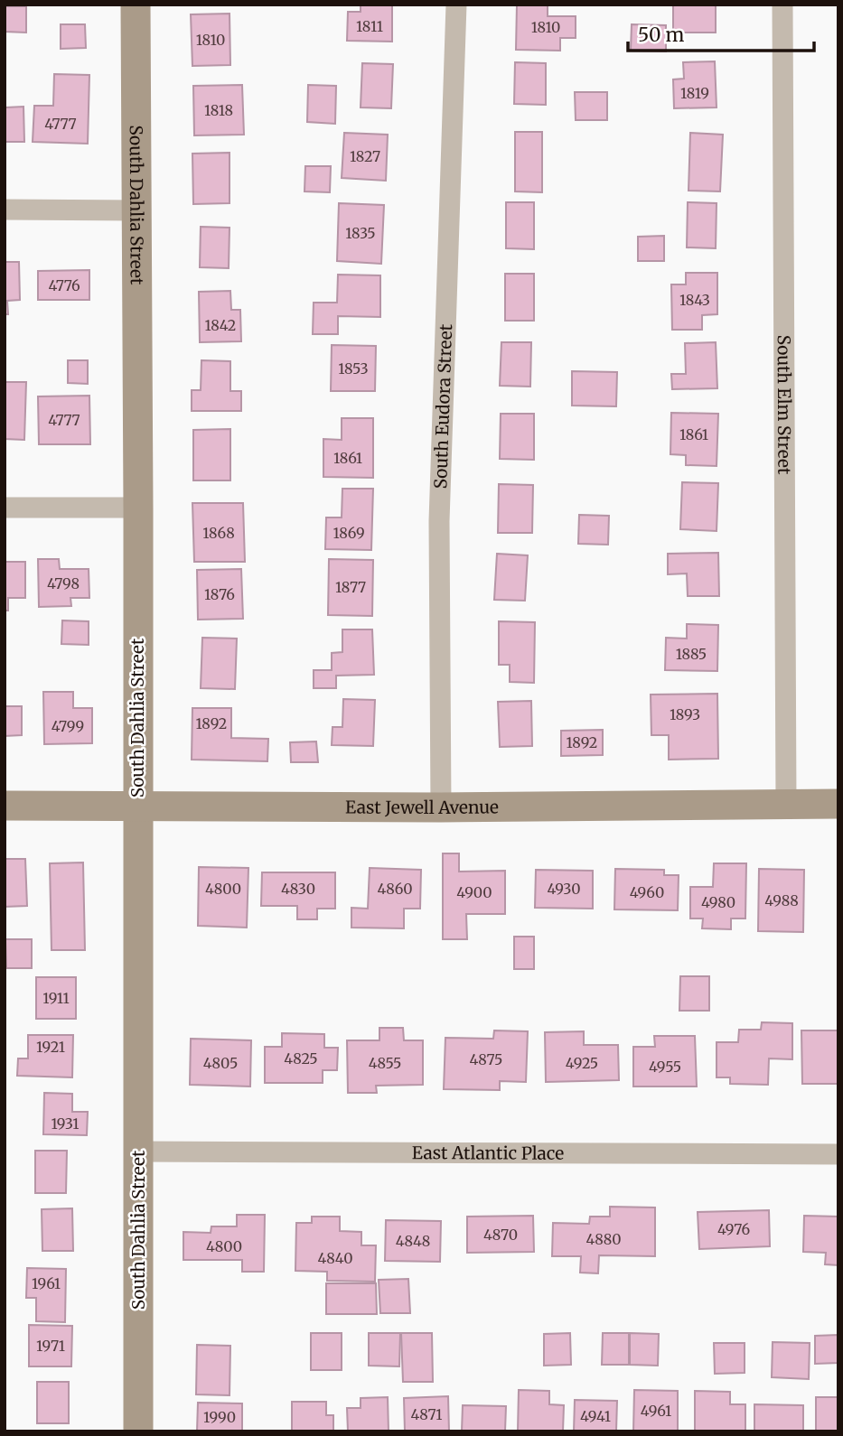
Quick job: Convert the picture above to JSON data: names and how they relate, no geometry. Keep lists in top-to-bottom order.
{
  "streets": {
    "street": [
      "South Dahlia Street",
      "South Elm Street",
      "South Eudora Street",
      "East Jewell Avenue",
      "East Atlantic Place"
    ]
  },
  "crossings": [
    ["South Dahlia Street", "East Jewell Avenue"],
    ["South Dahlia Street", "East Atlantic Place"],
    ["South Elm Street", "East Jewell Avenue"],
    ["South Eudora Street", "East Jewell Avenue"]
  ],
  "house_numbers": [
    "1811",
    "1810",
    "1810",
    "1819",
    "1818",
    "4777",
    "1827",
    "1835",
    "4776",
    "1843",
    "1842",
    "1853",
    "4777",
    "1861",
    "1861",
    "1868",
    "1869",
    "4798",
    "1877",
    "1876",
    "1885",
    "1893",
    "1892",
    "4799",
    "1892",
    "4800",
    "4830",
    "4860",
    "4930",
    "4900",
    "4960",
    "4988",
    "4980",
    "1911",
    "1921",
    "4825",
    "4875",
    "4805",
    "4855",
    "4925",
    "4955",
    "1931",
    "4976",
    "4870",
    "4880",
    "4848",
    "4800",
    "4840",
    "1961",
    "1971",
    "4961",
    "4871",
    "4941",
    "1990"
  ],
  "scale_bar": "50 m"
}
